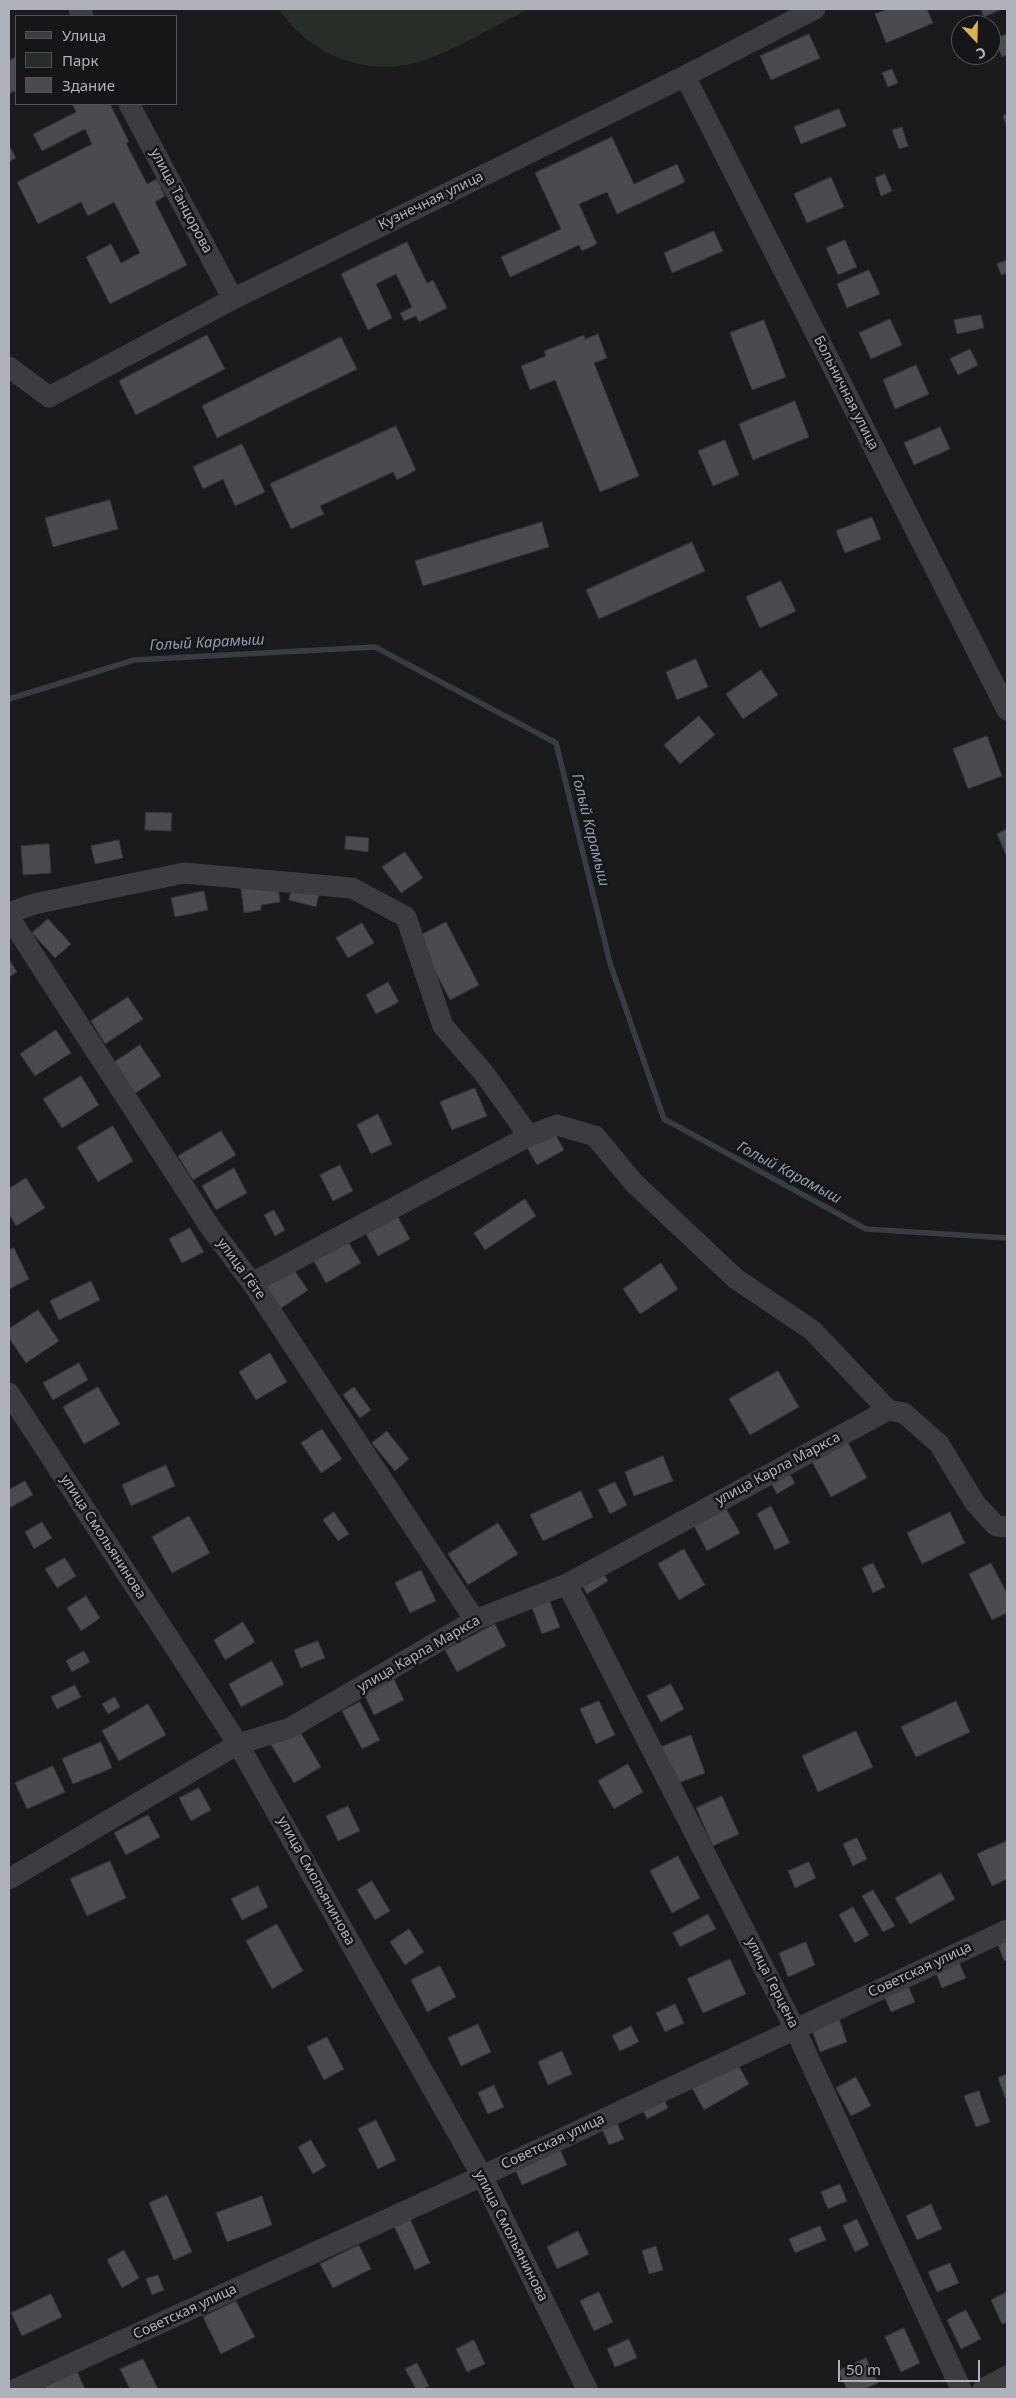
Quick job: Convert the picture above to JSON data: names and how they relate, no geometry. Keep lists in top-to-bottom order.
{
  "streets": {
    "street": [
      "улица Танцорова",
      "Кузнечная улица",
      "Больничная улица",
      "улица Гёте",
      "улица Карла Маркса",
      "улица Смольянинова",
      "Советская улица",
      "улица Герцена"
    ]
  },
  "crossings": [
    ["улица Танцорова", "Кузнечная улица"],
    ["Кузнечная улица", "Больничная улица"],
    ["улица Гёте", "улица Карла Маркса"],
    ["улица Карла Маркса", "улица Смольянинова"],
    ["улица Карла Маркса", "улица Герцена"],
    ["улица Смольянинова", "Советская улица"],
    ["Советская улица", "улица Герцена"]
  ],
  "water": ["Голый Карамыш"],
  "legend": ["Улица", "Парк", "Здание"],
  "scale_bar": "50 m",
  "north": "bottom"
}
